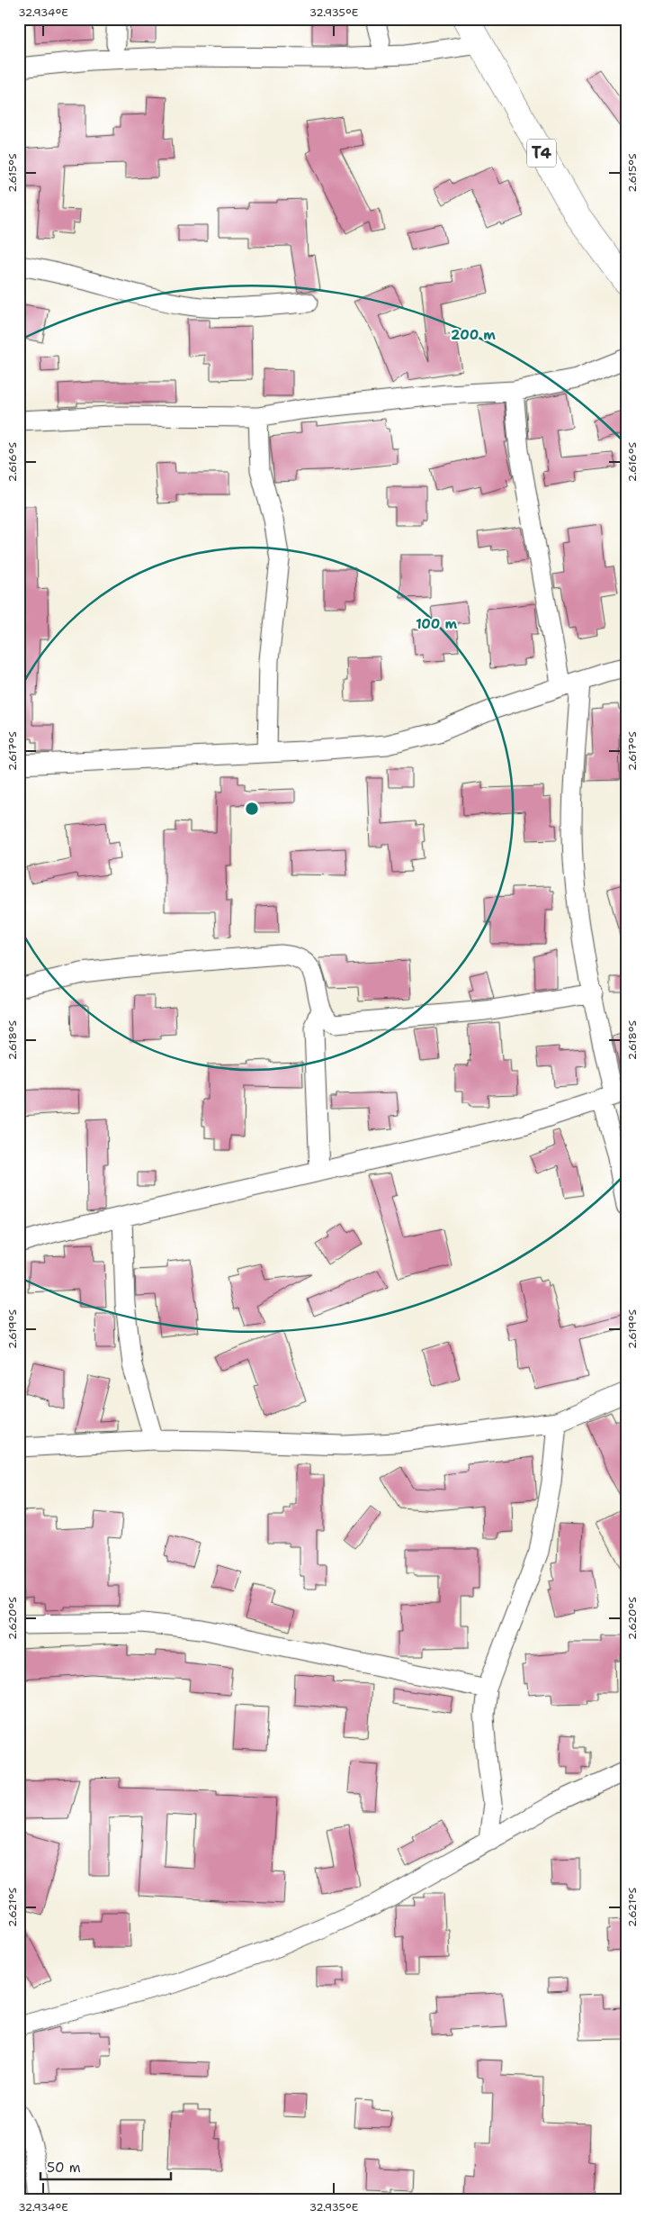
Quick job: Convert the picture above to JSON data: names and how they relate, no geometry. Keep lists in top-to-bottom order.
{
  "streets": {
    "highway": ["T4"]
  },
  "scale_bar": "50 m",
  "coordinates": [
    "32.934°E",
    "32.935°E",
    "2.615°S",
    "2.616°S",
    "2.617°S",
    "2.618°S",
    "2.619°S",
    "2.620°S",
    "2.621°S"
  ],
  "rings": ["200 m", "100 m"]
}
